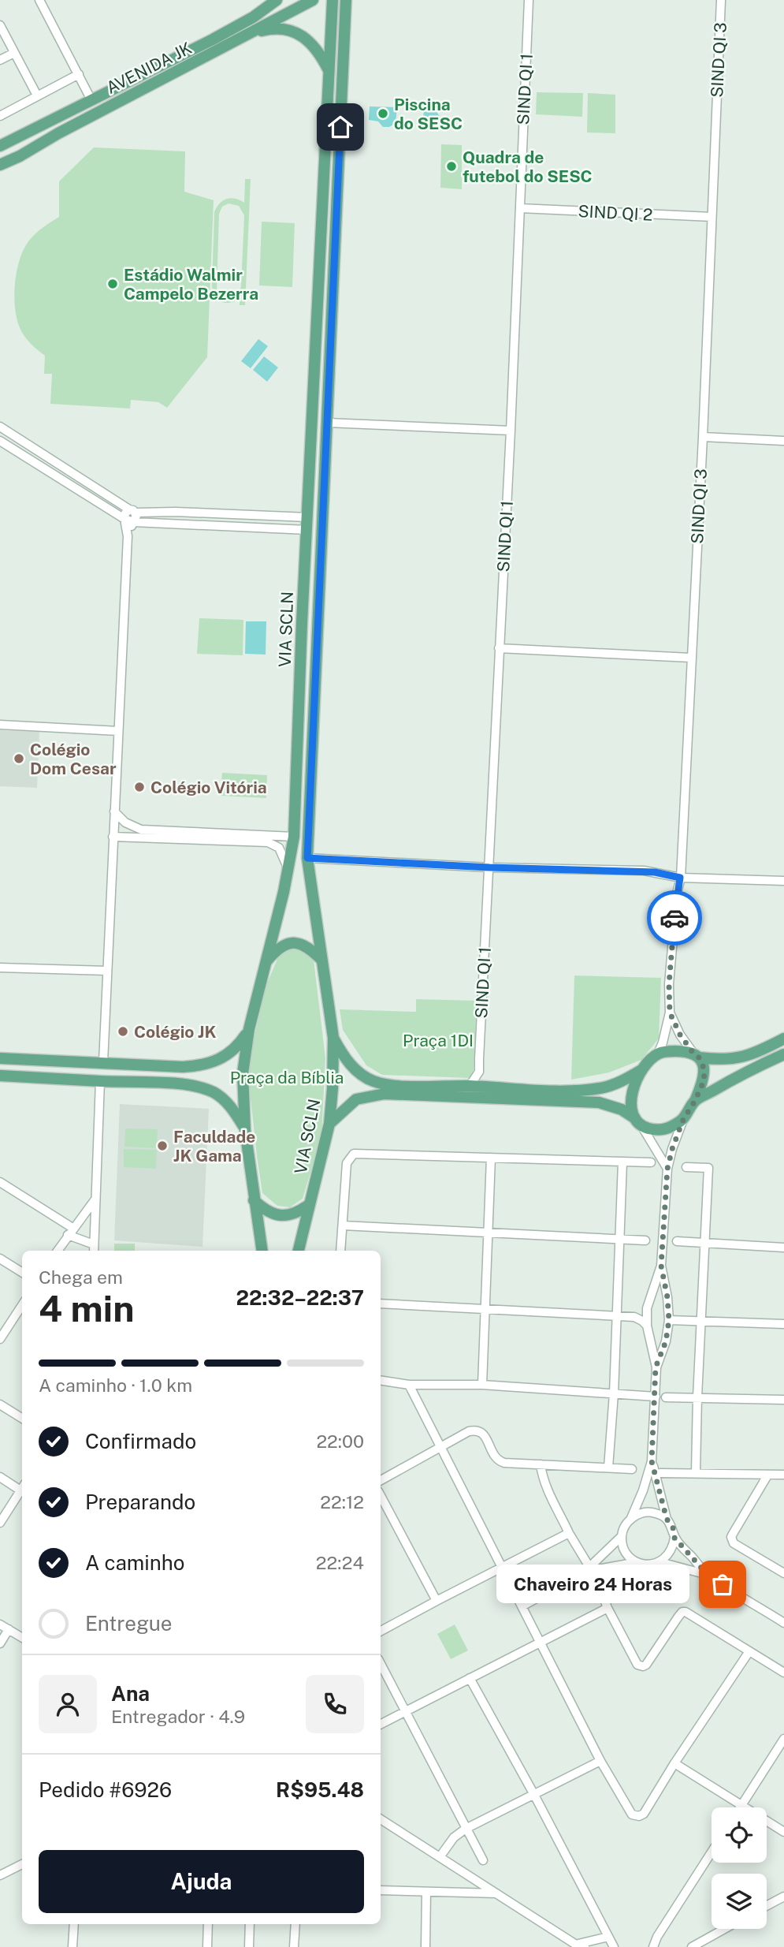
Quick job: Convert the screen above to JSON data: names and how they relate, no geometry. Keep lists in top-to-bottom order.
{
  "streets": {
    "main road": ["AVENIDA JK", "VIA SCLN"],
    "street": ["SIND QI 3", "SIND QI 1", "SIND QI 2"]
  },
  "crossings": [
    ["SIND QI 3", "SIND QI 2"],
    ["SIND QI 1", "SIND QI 2"]
  ],
  "parks": ["Praça 1DI", "Praça da Bíblia"],
  "places": [
    "Piscina do SESC",
    "Quadra de futebol do SESC",
    "Estádio Walmir Campelo Bezerra",
    "Colégio Dom Cesar",
    "Colégio Vitória",
    "Colégio JK",
    "Faculdade JK Gama",
    "Chaveiro 24 Horas"
  ],
  "page": {
    "heading": ["4 min", "Chega em", "22:32–22:37"],
    "panel": [
      "Ana",
      "Entregador · 4.9",
      "Pedido #6926",
      "R$95.48"
    ],
    "bar": "A caminho · 1.0 km",
    "list": [
      ["Confirmado", "22:00"],
      ["Preparando", "22:12"],
      ["A caminho", "22:24"],
      "Entregue"
    ],
    "bubble": "Chaveiro 24 Horas",
    "buttons": "Ajuda"
  }
}
